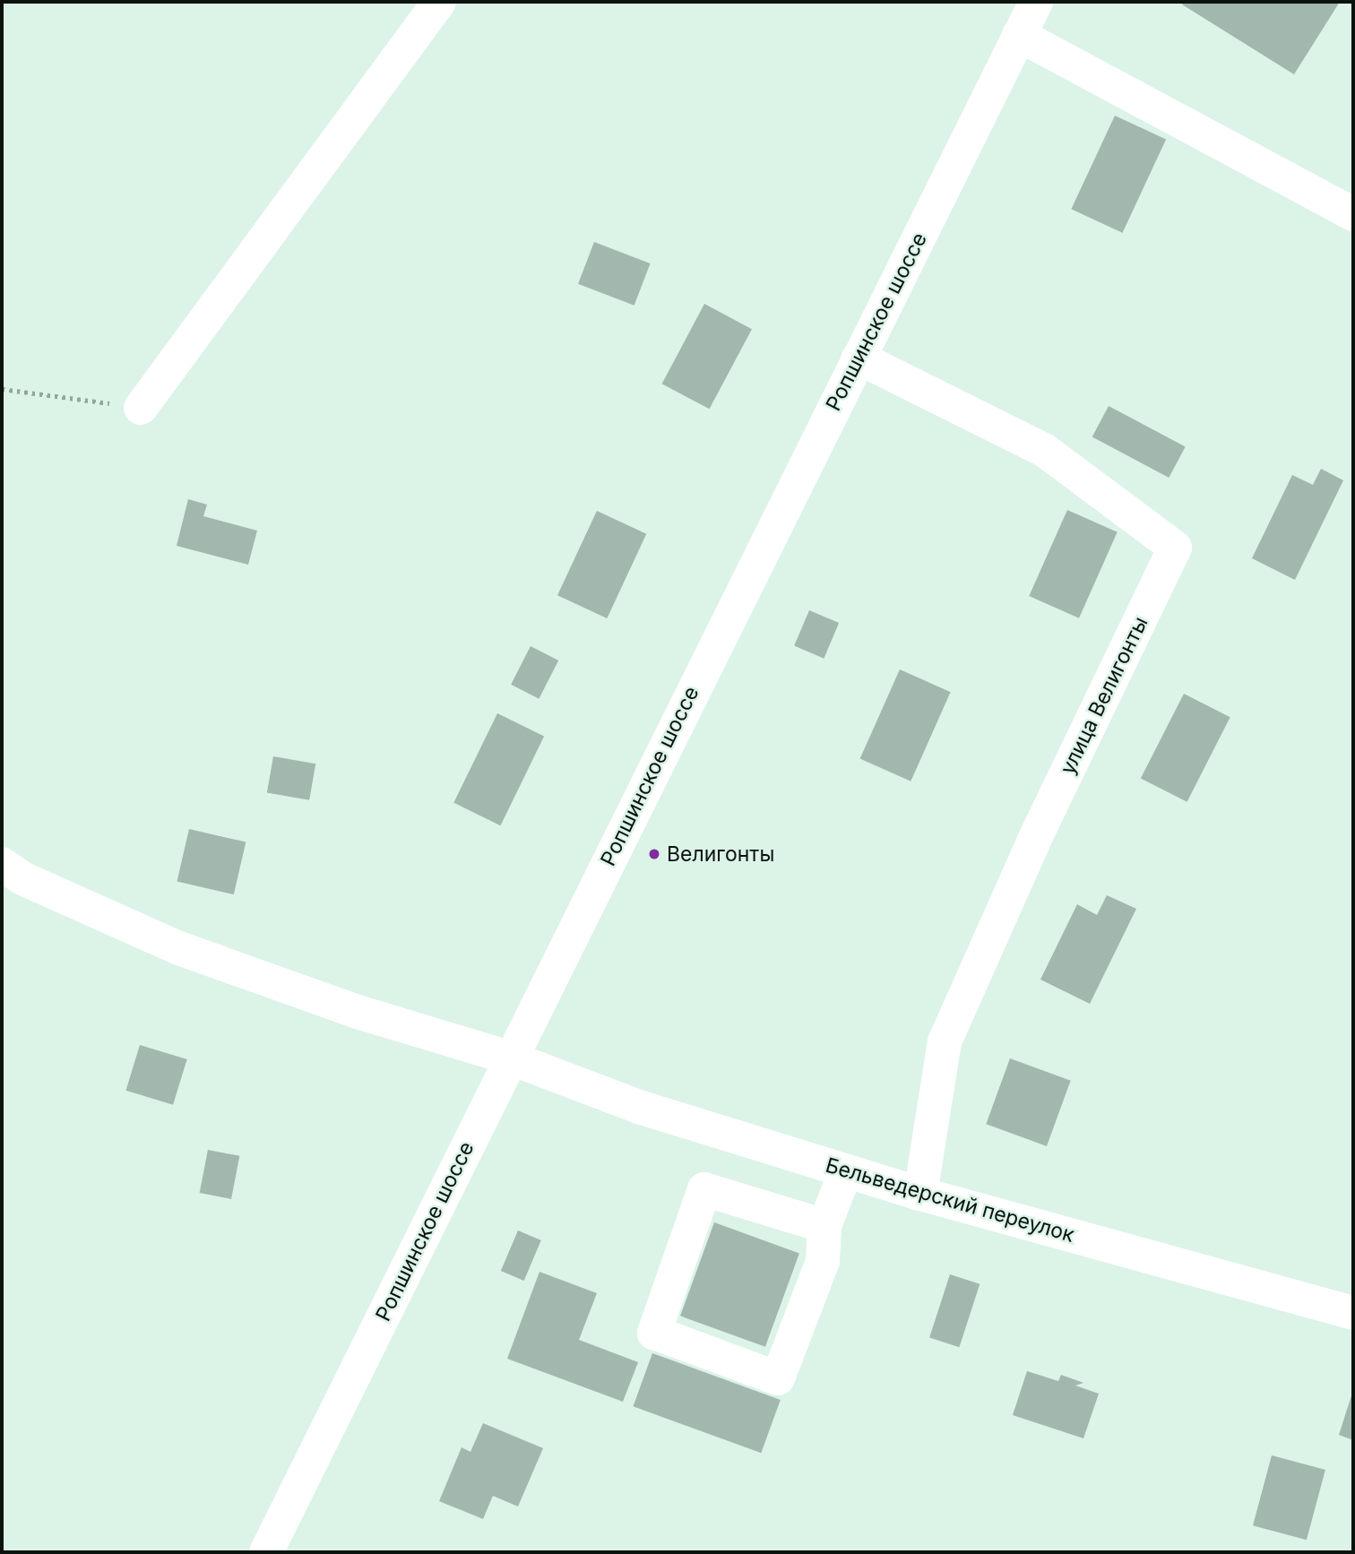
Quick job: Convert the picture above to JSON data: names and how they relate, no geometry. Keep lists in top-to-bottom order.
{
  "streets": {
    "street": ["Ропшинское шоссе", "улица Велигонты", "Бельведерский переулок"]
  },
  "crossings": [
    ["Ропшинское шоссе", "улица Велигонты"],
    ["Ропшинское шоссе", "Бельведерский переулок"],
    ["улица Велигонты", "Бельведерский переулок"]
  ],
  "places": ["Велигонты"]
}
